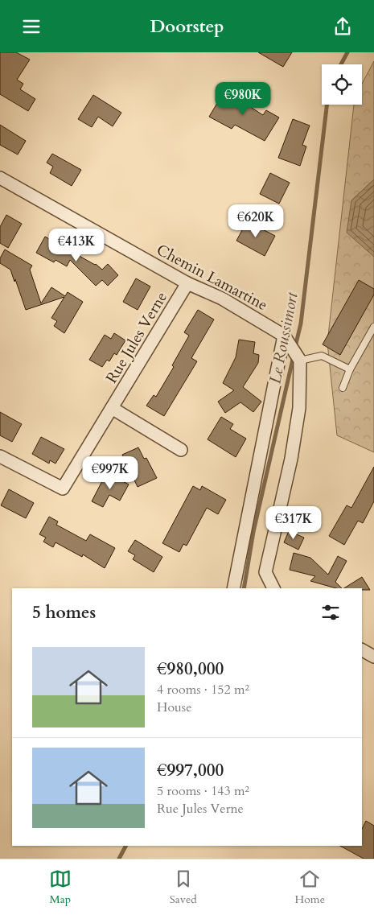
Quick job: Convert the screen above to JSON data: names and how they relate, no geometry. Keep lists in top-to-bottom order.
{
  "streets": {
    "street": ["Chemin Lamartine", "Rue Jules Verne"]
  },
  "crossings": [
    ["Chemin Lamartine", "Rue Jules Verne"]
  ],
  "water": ["Le Roussimort"],
  "page": {
    "header": "Doorstep",
    "price": [
      "€980K",
      "€620K",
      "€413K",
      "€997K",
      "€317K"
    ],
    "heading": "5 homes",
    "list": [
      {
        "name": "€980,000",
        "note": "4 rooms · 152 m² · House"
      },
      {
        "name": "€997,000",
        "note": "5 rooms · 143 m² · Rue Jules Verne"
      }
    ],
    "tabs": ["Map", "Saved", "Home"]
  }
}
